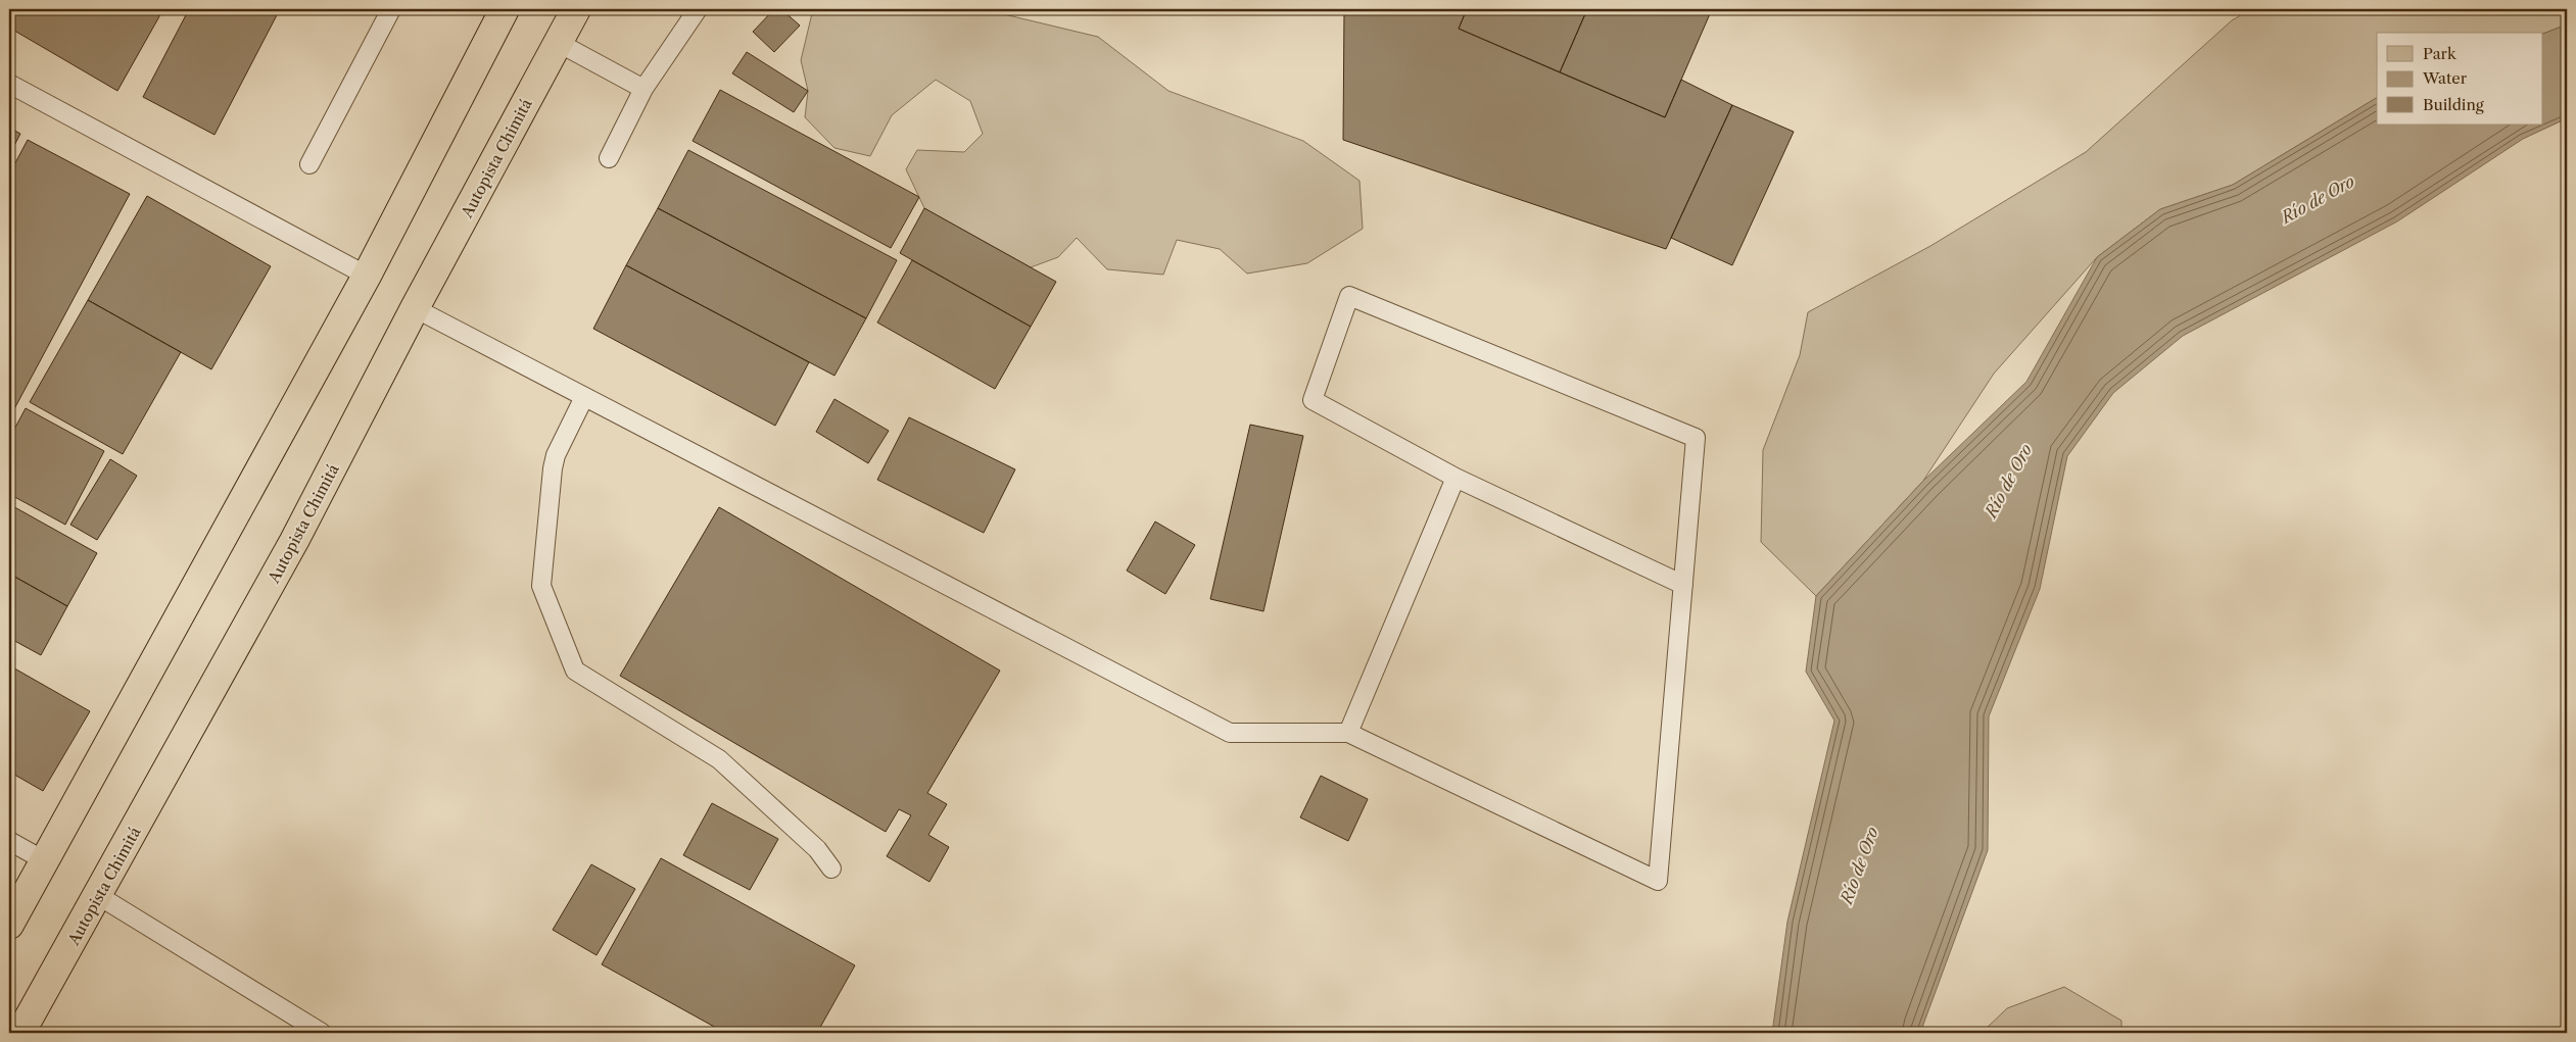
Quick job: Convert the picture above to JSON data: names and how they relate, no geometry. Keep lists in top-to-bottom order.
{
  "streets": {
    "highway": ["Autopista Chimitá"]
  },
  "water": ["Río de Oro"],
  "legend": ["Park", "Water", "Building"]
}
